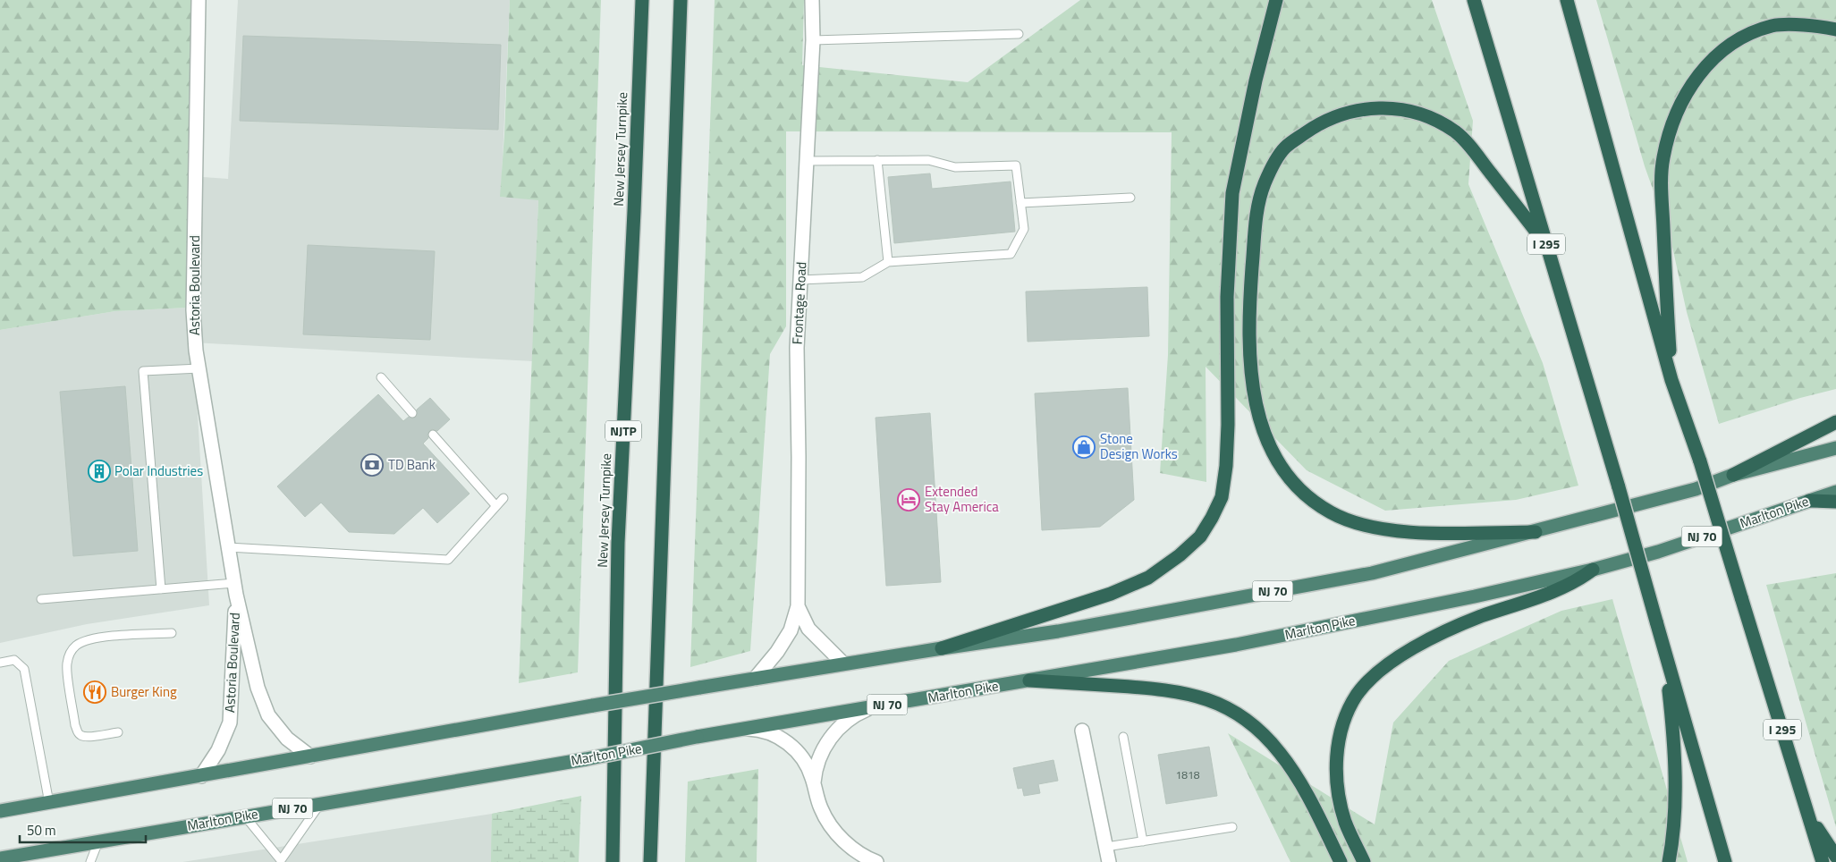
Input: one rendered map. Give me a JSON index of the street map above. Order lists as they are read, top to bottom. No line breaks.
{"streets":{"highway":["New Jersey Turnpike","I 295","NJTP","Marlton Pike","NJ 70"],"street":["Astoria Boulevard","Frontage Road"]},"crossings":[["Astoria Boulevard","NJ 70"],["Frontage Road","NJ 70"]],"places":{"shop":["Stone Design Works"],"bank":["TD Bank"],"building":["Polar Industries"],"hotel":["Extended Stay America"],"restaurant":["Burger King"]},"house_numbers":["1818"],"scale_bar":"50 m"}
